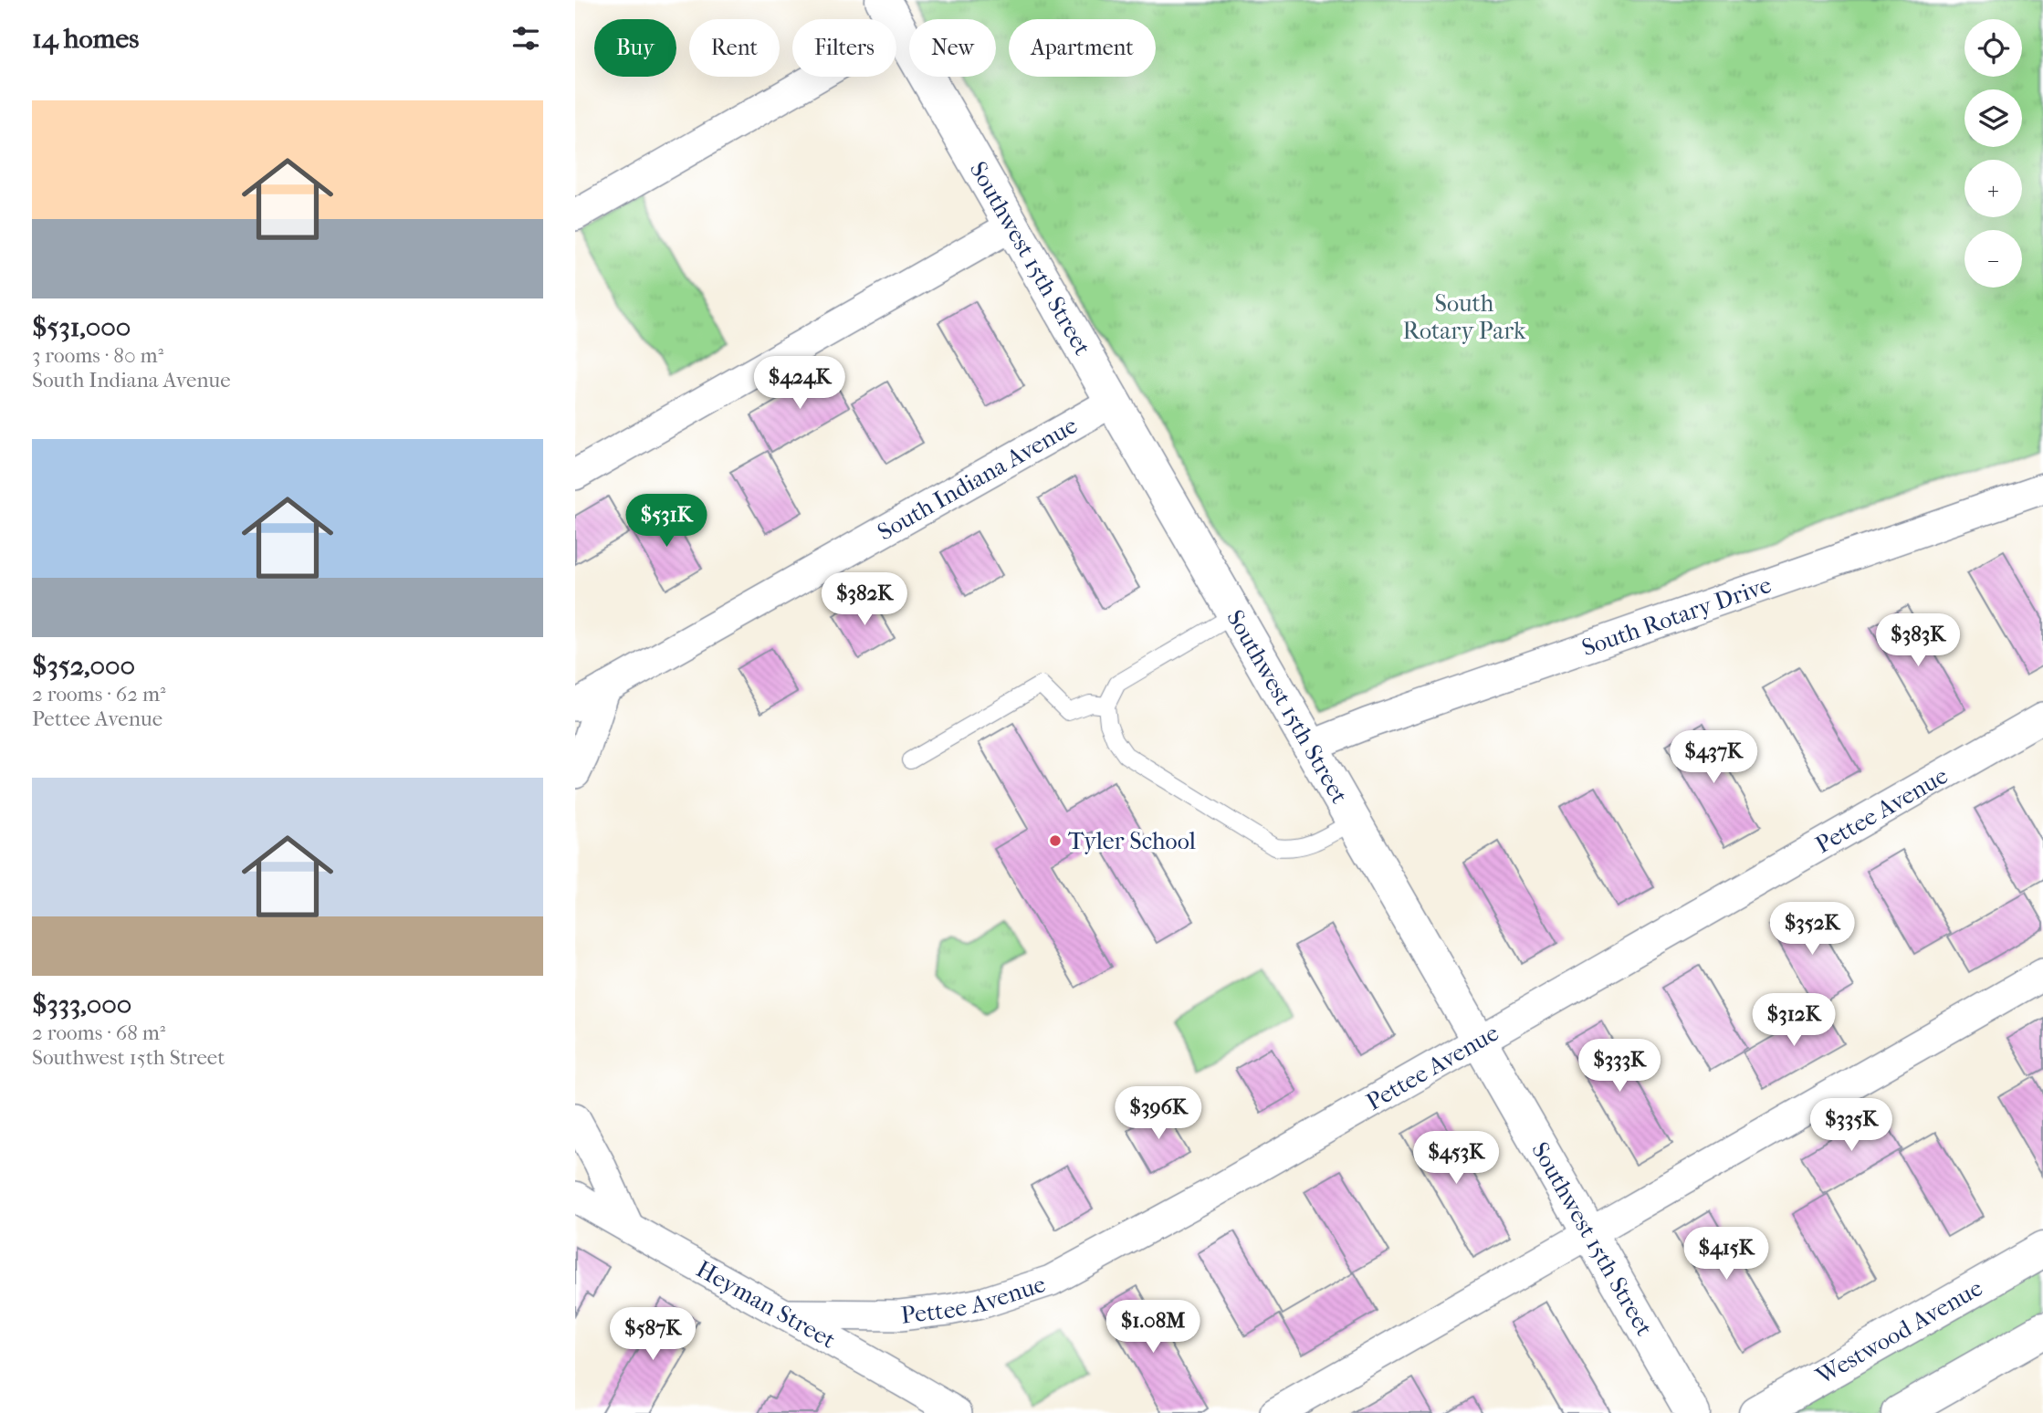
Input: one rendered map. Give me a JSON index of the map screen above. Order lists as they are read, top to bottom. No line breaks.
{"streets":{"street":["Southwest 15th Street","South Indiana Avenue","South Rotary Drive","Pettee Avenue","Heyman Street","Westwood Avenue"]},"crossings":[["Southwest 15th Street","South Indiana Avenue"],["Southwest 15th Street","South Rotary Drive"],["Southwest 15th Street","Pettee Avenue"],["Pettee Avenue","Heyman Street"]],"parks":["South Rotary Park"],"places":["Tyler School"],"page":{"heading":"14 homes","map_buttons":["+","−"],"chip":["Buy","Rent","Filters","New","Apartment"],"list":[{"name":"$531,000","note":"3 rooms · 80 m² · South Indiana Avenue"},{"name":"$352,000","note":"2 rooms · 62 m² · Pettee Avenue"},{"name":"$333,000","note":"2 rooms · 68 m² · Southwest 15th Street"}],"price":["$424K","$531K","$382K","$383K","$437K","$352K","$312K","$333K","$396K","$335K","$453K","$415K","$1.08M","$587K"]}}
